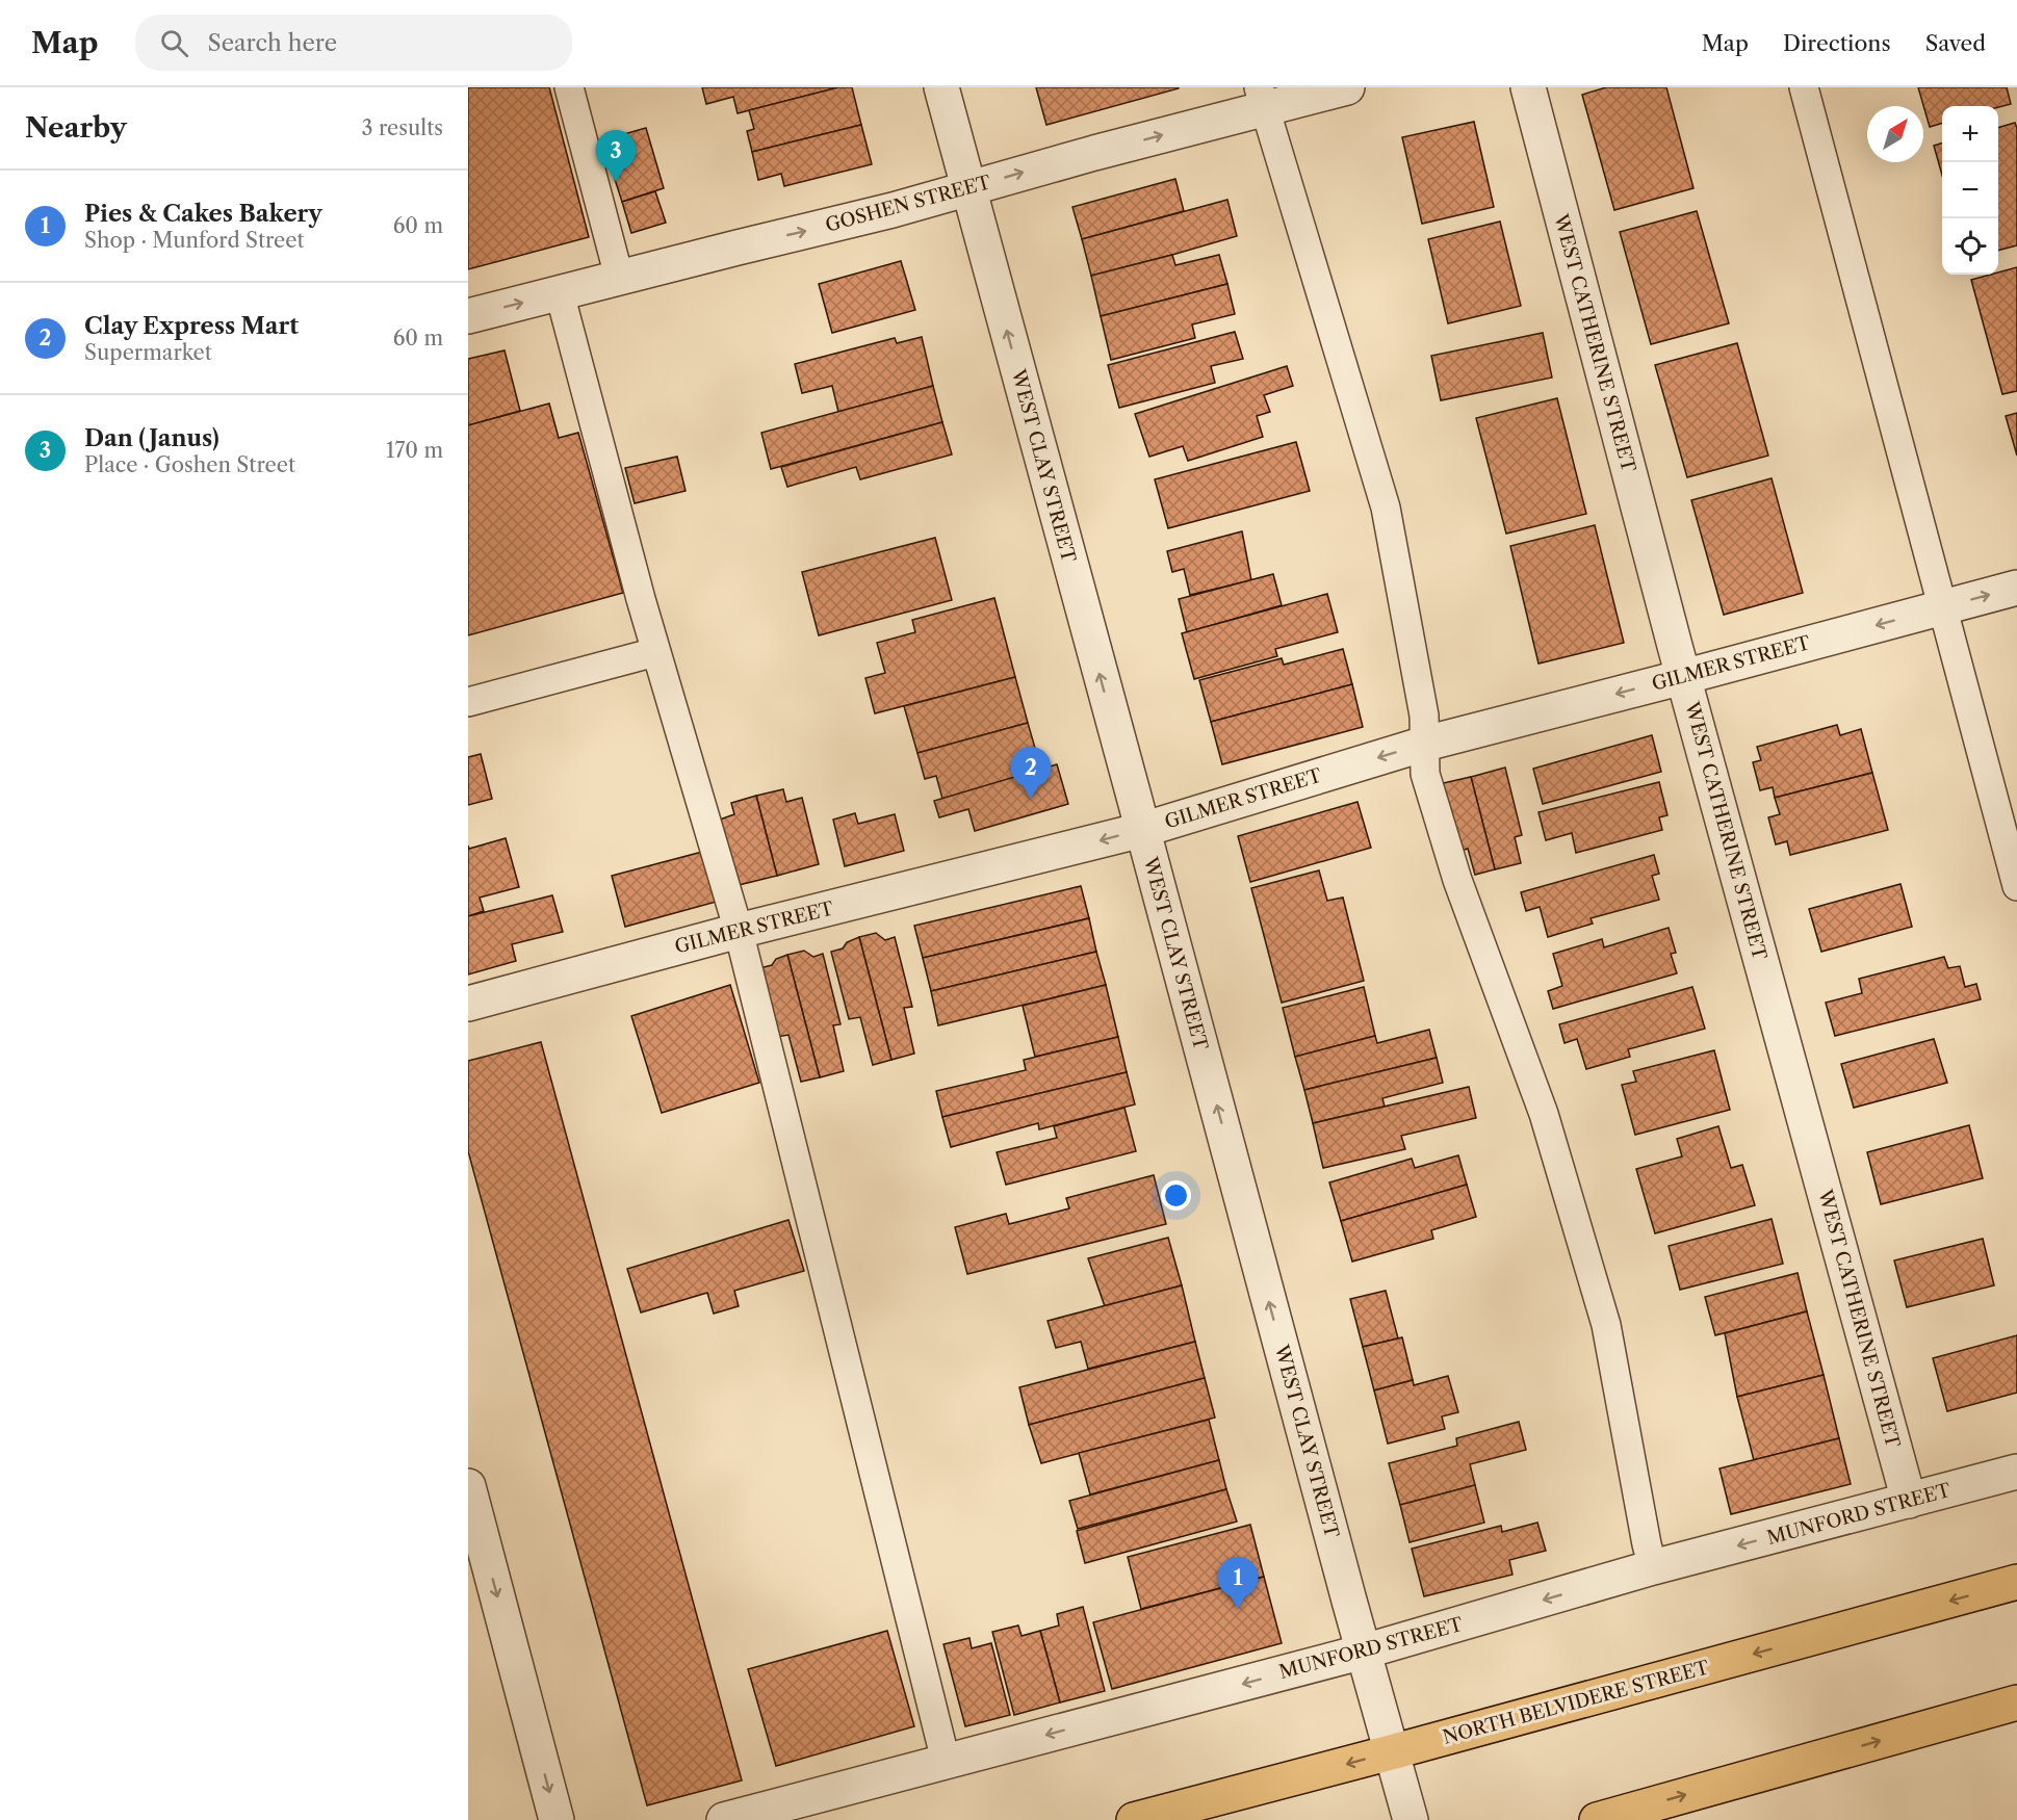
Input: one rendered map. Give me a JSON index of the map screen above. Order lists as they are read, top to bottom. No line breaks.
{"streets":{"main road":["NORTH BELVIDERE STREET"],"street":["GOSHEN STREET","WEST CATHERINE STREET","WEST CLAY STREET","GILMER STREET","MUNFORD STREET"]},"crossings":[["GOSHEN STREET","WEST CLAY STREET"],["WEST CATHERINE STREET","GILMER STREET"],["WEST CATHERINE STREET","MUNFORD STREET"],["WEST CLAY STREET","GILMER STREET"],["WEST CLAY STREET","MUNFORD STREET"],["WEST CLAY STREET","NORTH BELVIDERE STREET"]],"one_way":["GOSHEN STREET","WEST CLAY STREET","GILMER STREET","MUNFORD STREET"],"north":"top right","page":{"header":"Map","search":"Search here","nav":["Map","Directions","Saved"],"heading":["Nearby","3 results"],"map_buttons":["+","−"],"pins":["3","2","1"],"list":[{"mark":"1","name":"Pies & Cakes Bakery","note":"Shop · Munford Street","value":"60 m"},{"mark":"2","name":"Clay Express Mart","note":"Supermarket","value":"60 m"},{"mark":"3","name":"Dan (Janus)","note":"Place · Goshen Street","value":"170 m"}]}}
